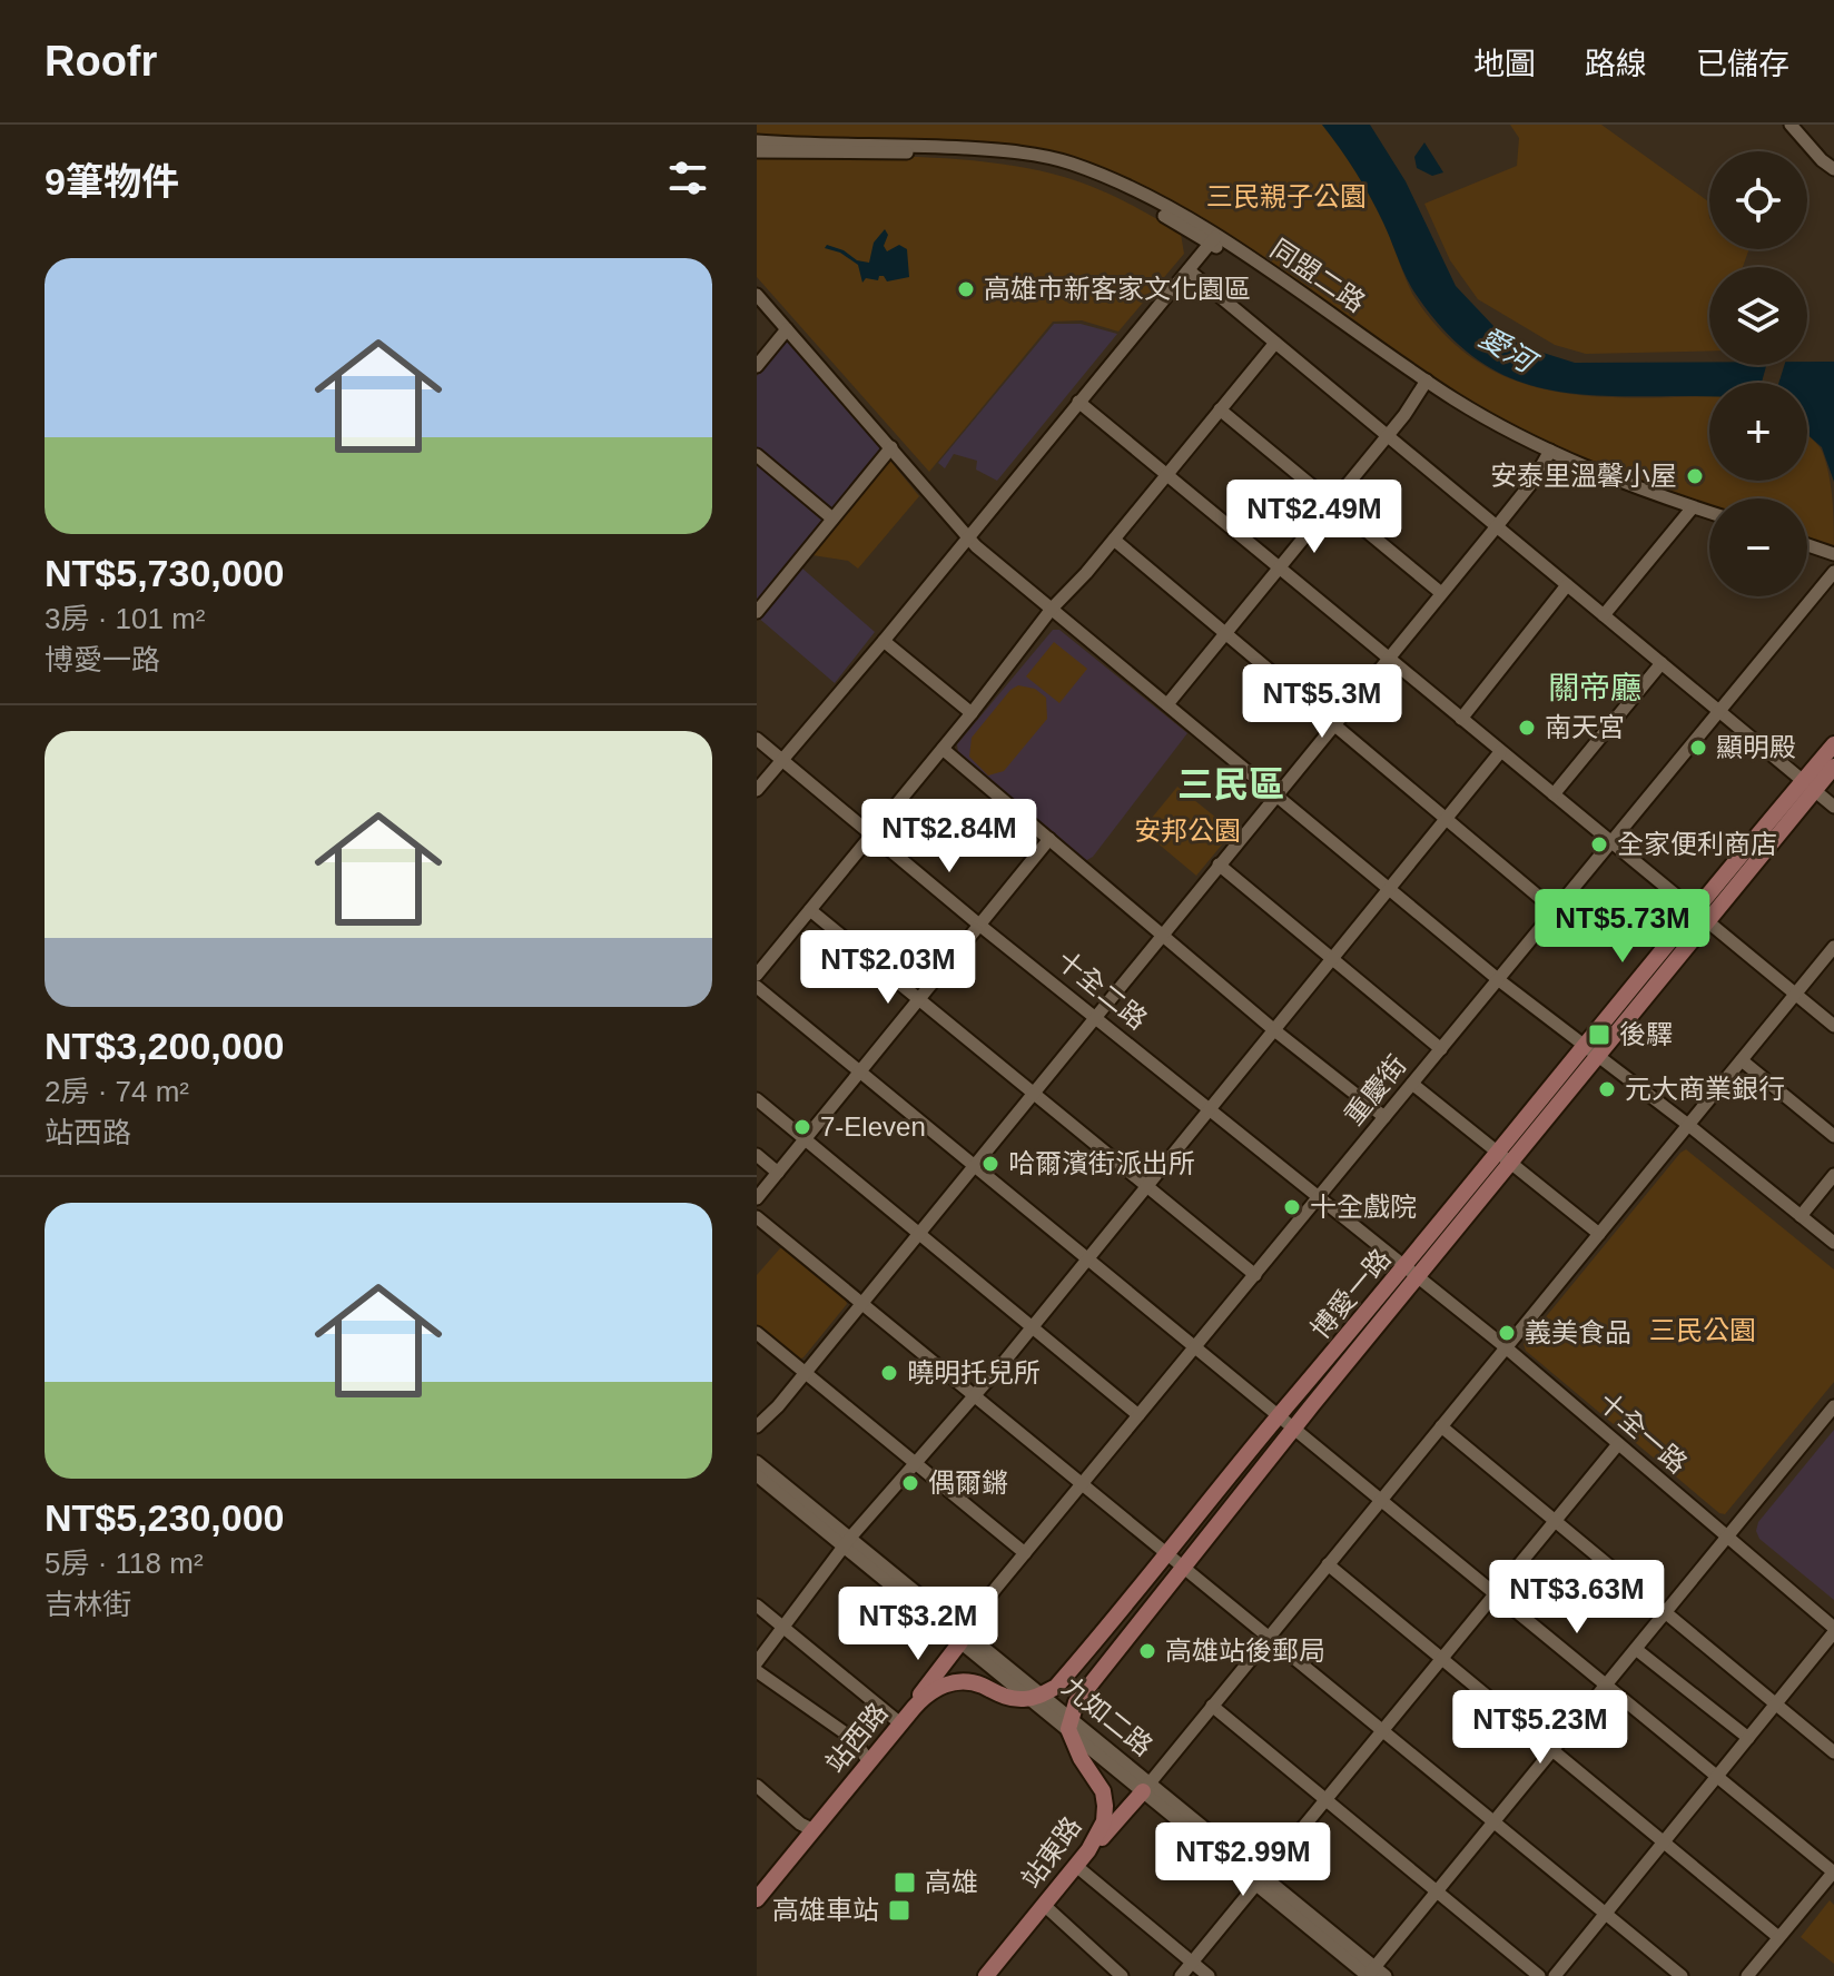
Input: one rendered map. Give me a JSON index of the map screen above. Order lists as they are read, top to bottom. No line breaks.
{"streets":{"main road":["博愛一路","站西路","站東路"],"street":["同盟二路","十全二路","重慶街","十全一路","九如二路"]},"crossings":[["十全二路","重慶街"],["十全二路","博愛一路"],["十全二路","十全一路"],["重慶街","九如二路"],["博愛一路","十全一路"],["博愛一路","九如二路"],["博愛一路","站西路"],["博愛一路","站東路"],["九如二路","站西路"],["九如二路","站東路"]],"districts":["關帝廳","三民區"],"water":["愛河"],"parks":["三民親子公園","安邦公園","三民公園"],"places":{"other":["高雄市新客家文化園區","安泰里溫馨小屋","南天宮","顯明殿","全家便利商店","元大商業銀行","7-Eleven","哈爾濱街派出所","十全戲院","義美食品","曉明托兒所","偶爾鏘","高雄站後郵局"],"transit":["後驛","高雄","高雄車站"]},"page":{"header":"Roofr","nav":["地圖","路線","已儲存"],"heading":"9筆物件","map_buttons":["+","−"],"list":[{"name":"NT$5,730,000","note":"3房 · 101 m² · 博愛一路"},{"name":"NT$3,200,000","note":"2房 · 74 m² · 站西路"},{"name":"NT$5,230,000","note":"5房 · 118 m² · 吉林街"}],"price":["NT$2.49M","NT$5.3M","NT$2.84M","NT$5.73M","NT$2.03M","NT$3.63M","NT$3.2M","NT$5.23M","NT$2.99M"]}}
